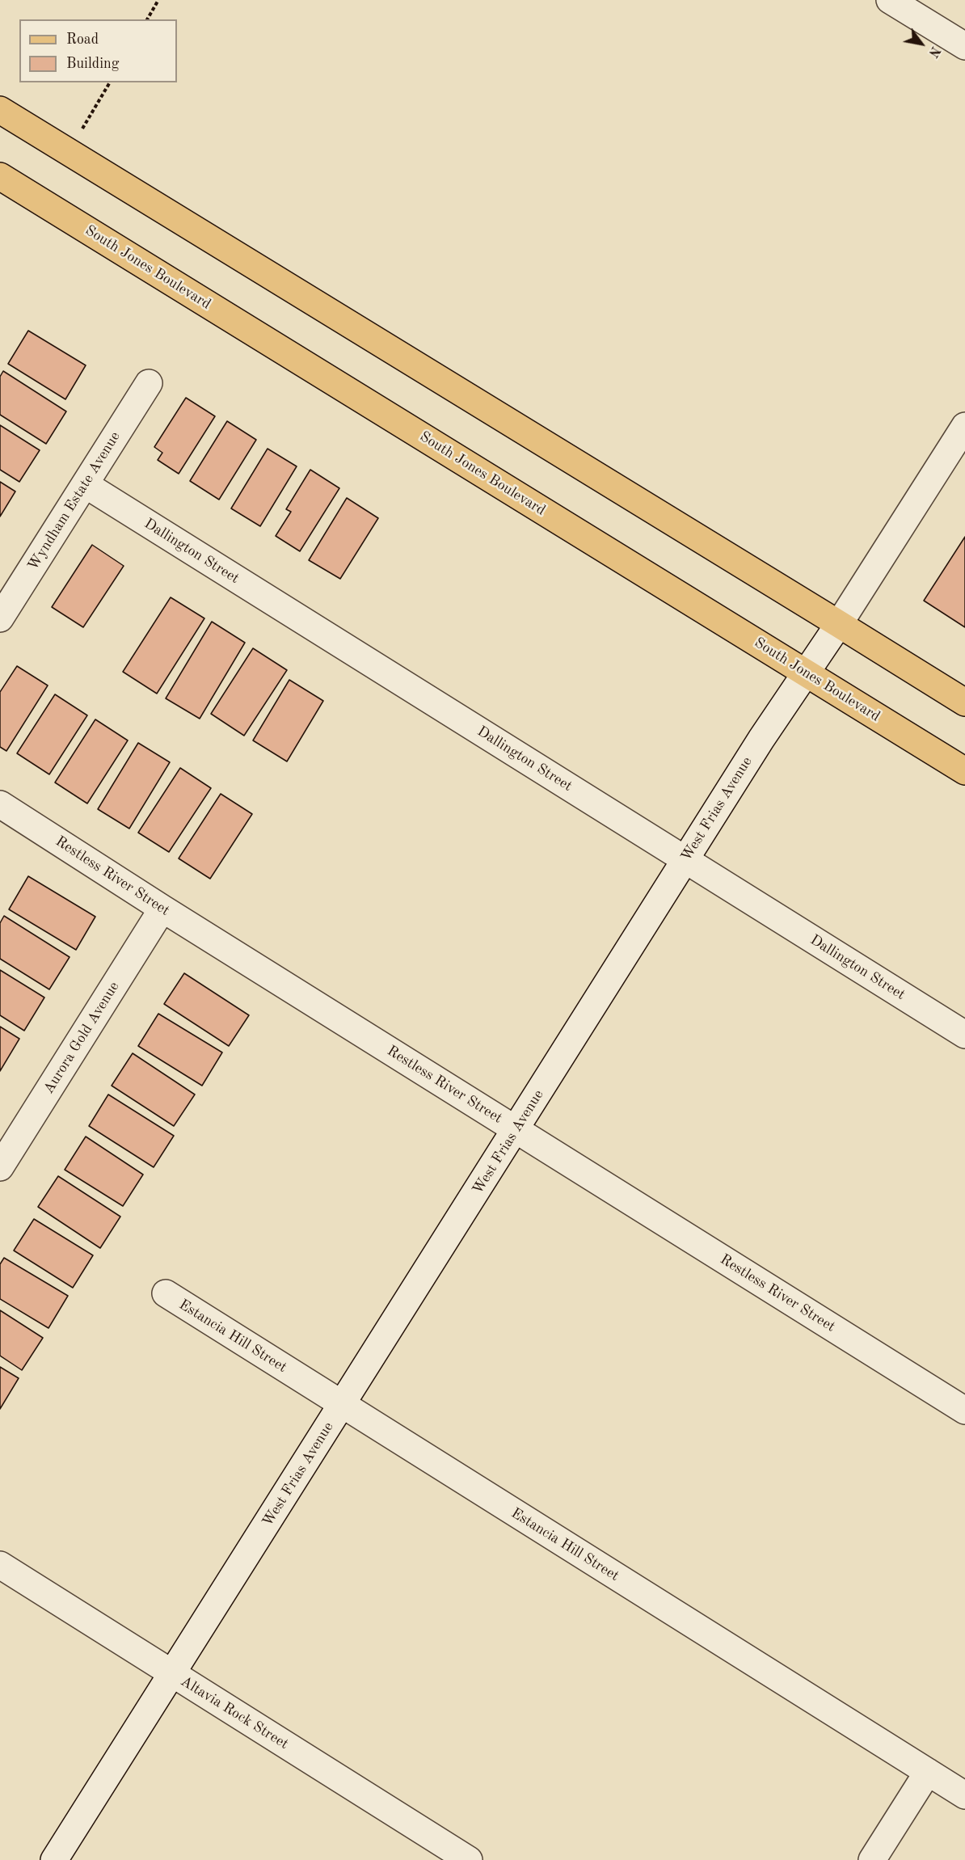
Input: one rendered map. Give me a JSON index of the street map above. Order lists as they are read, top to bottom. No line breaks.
{"streets":{"main road":["South Jones Boulevard"],"street":["Wyndham Estate Avenue","Dallington Street","West Frias Avenue","Restless River Street","Aurora Gold Avenue","Estancia Hill Street","Altavia Rock Street"]},"crossings":[["South Jones Boulevard","West Frias Avenue"],["Wyndham Estate Avenue","Dallington Street"],["Dallington Street","West Frias Avenue"],["West Frias Avenue","Restless River Street"],["West Frias Avenue","Estancia Hill Street"],["West Frias Avenue","Altavia Rock Street"],["Restless River Street","Aurora Gold Avenue"]],"legend":["Road","Building"],"north":"bottom right"}
